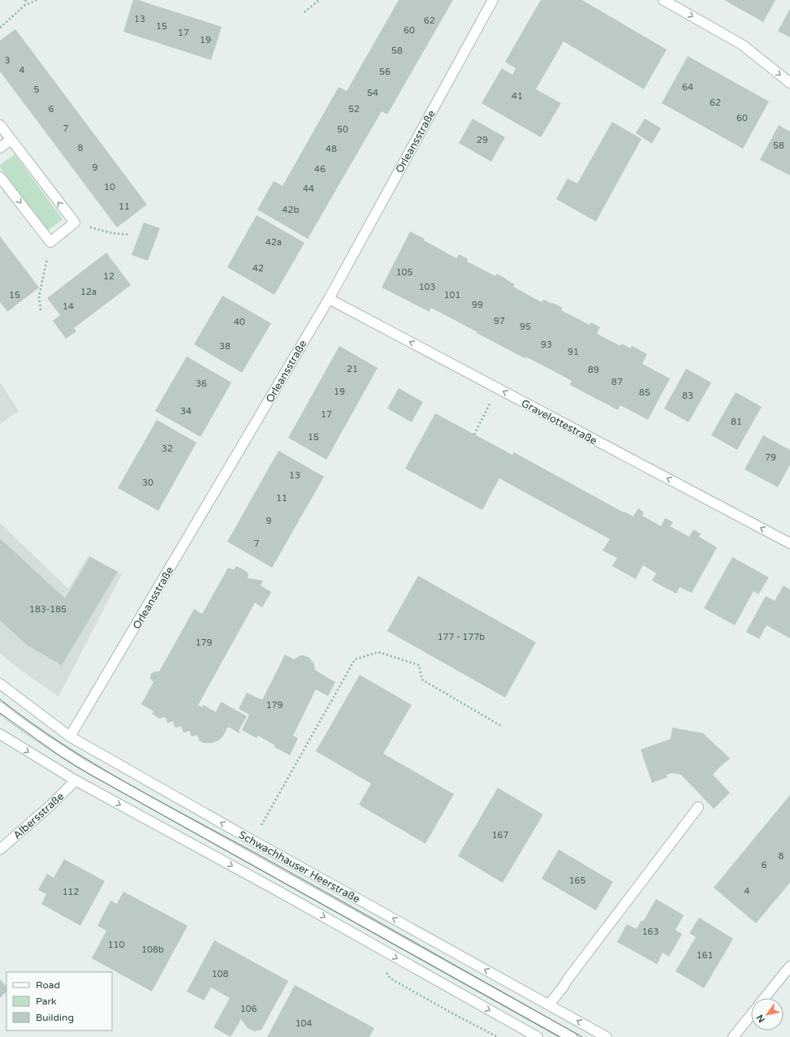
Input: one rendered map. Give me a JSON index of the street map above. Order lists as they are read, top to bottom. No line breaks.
{"streets":{"street":["Orleansstraße","Gravelottestraße","Albersstraße","Schwachhauser Heerstraße"]},"crossings":[["Orleansstraße","Gravelottestraße"],["Orleansstraße","Schwachhauser Heerstraße"]],"one_way":["Gravelottestraße"],"house_numbers":["13","62","15","60","17","19","58","3","4","56","64","5","54","41","62","6","52","60","7","50","29","58","8","48","9","46","10","44","11","42b","42a","42","105","12","103","12a","15","101","99","14","97","40","95","93","38","91","21","89","87","36","19","85","83","34","17","81","15","32","79","13","30","11","9","7","183-185","177 - 177b","179","179","167","8","6","165","4","112","163","110","108b","161","108","106","104"],"legend":["Road","Park","Building"],"north":"bottom left"}
